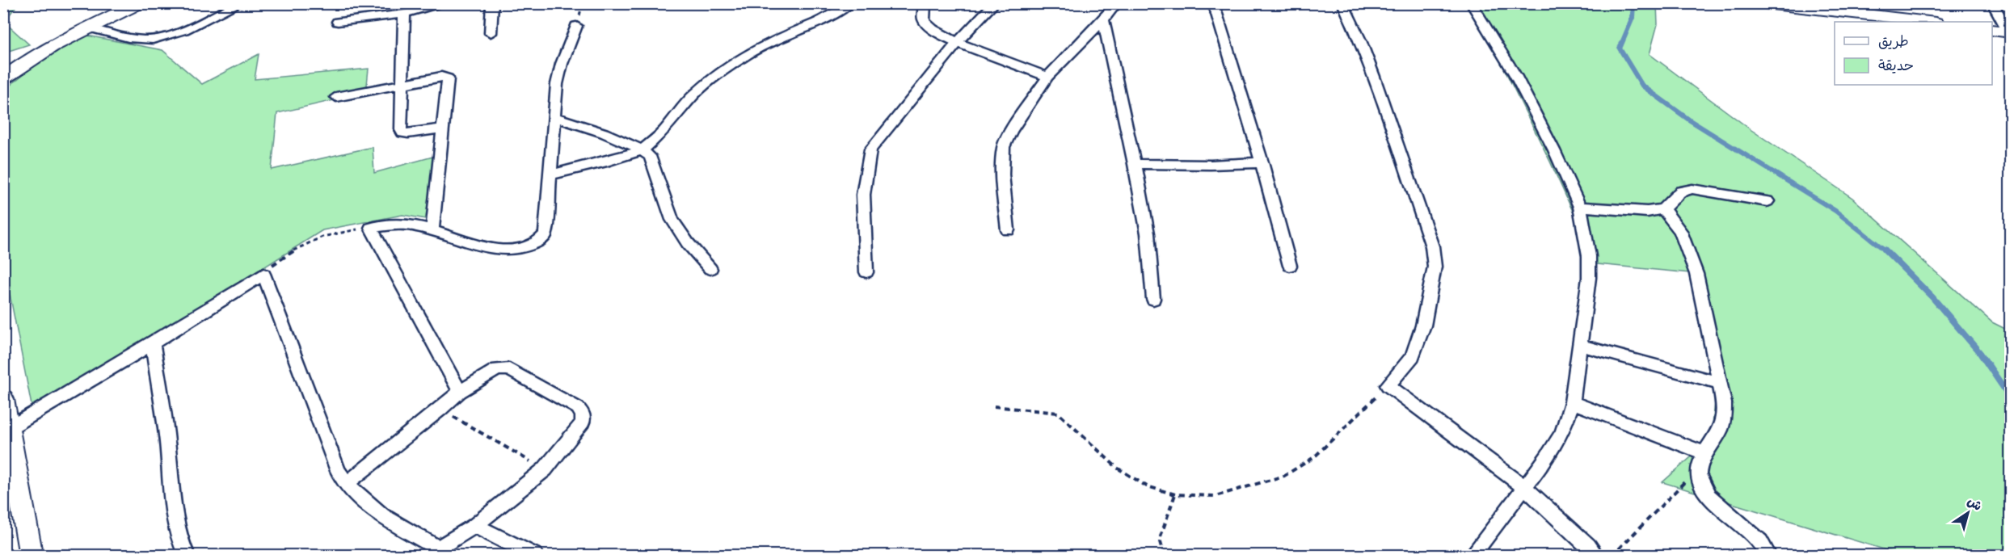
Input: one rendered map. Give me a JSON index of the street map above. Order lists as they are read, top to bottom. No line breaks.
{"legend":["طريق","حديقة"],"north":"top right"}
